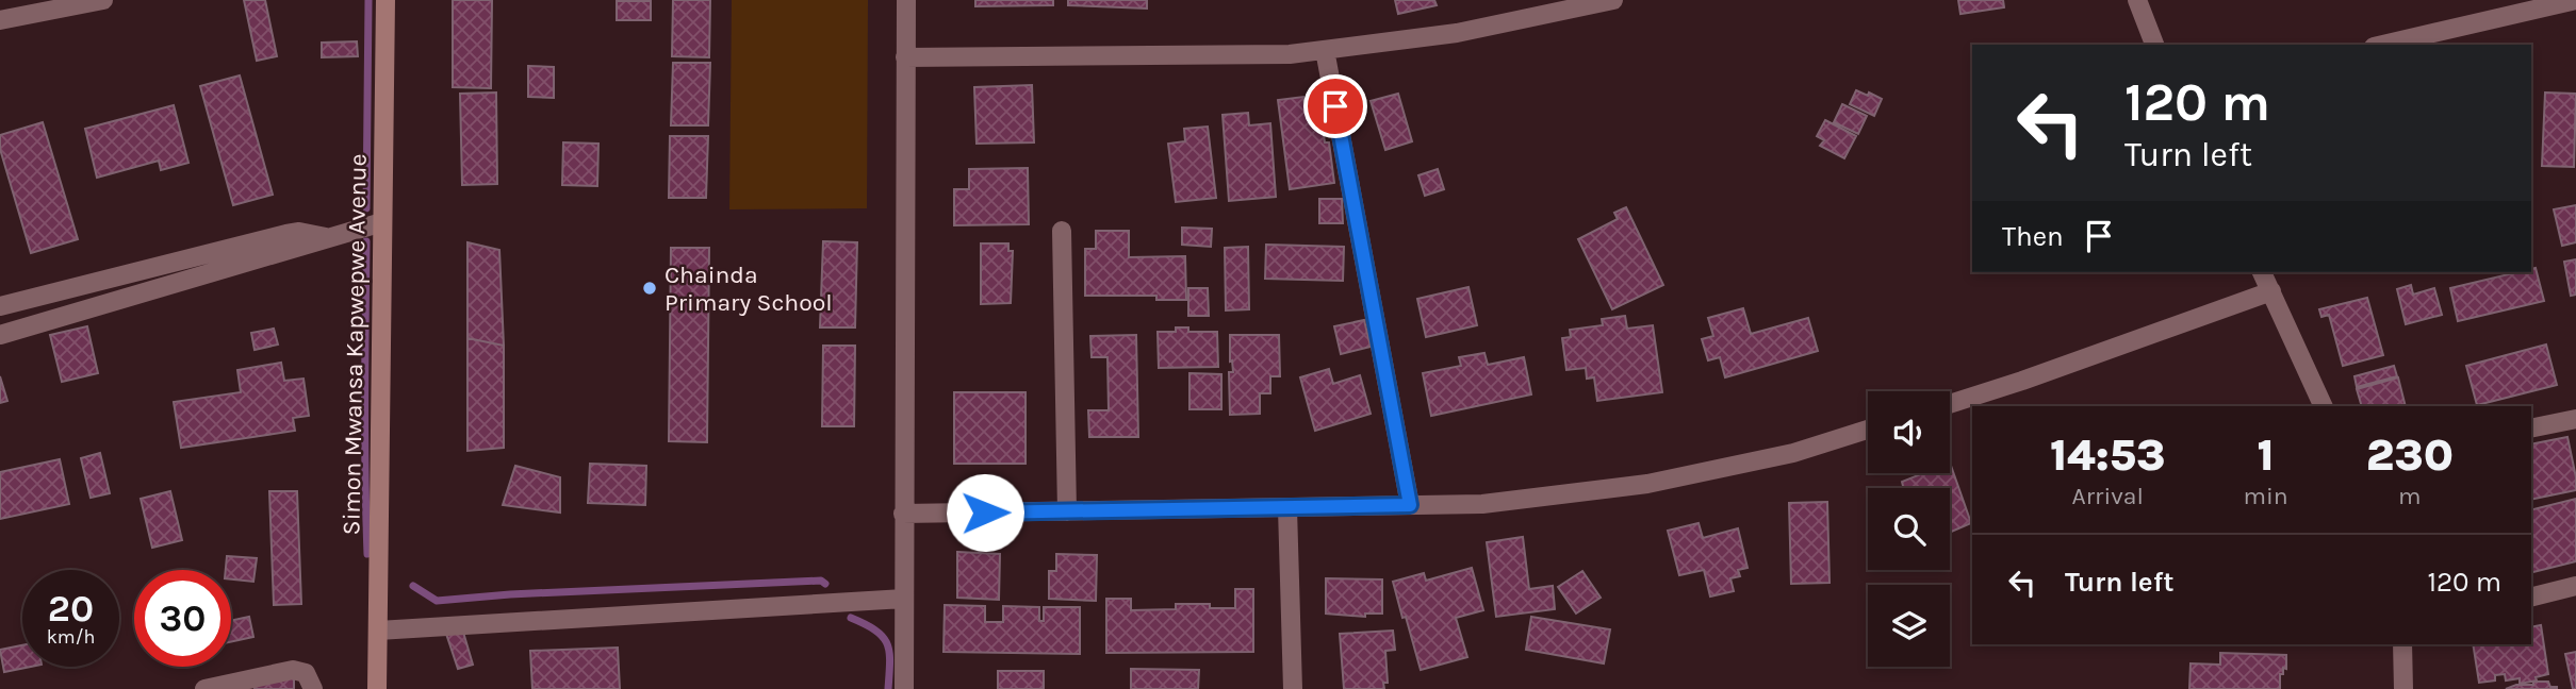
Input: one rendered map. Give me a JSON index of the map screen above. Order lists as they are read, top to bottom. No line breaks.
{"streets":{"main road":["Simon Mwansa Kapwepwe Avenue"]},"places":["Chainda Primary School"],"page":{"turn":["120 m","Turn left"],"then":"Then","eta":["14:53","Arrival","1","min","230","m"],"list":[{"name":"Turn left","value":"120 m"}],"speed":"20 km/h","limit":"30"}}
